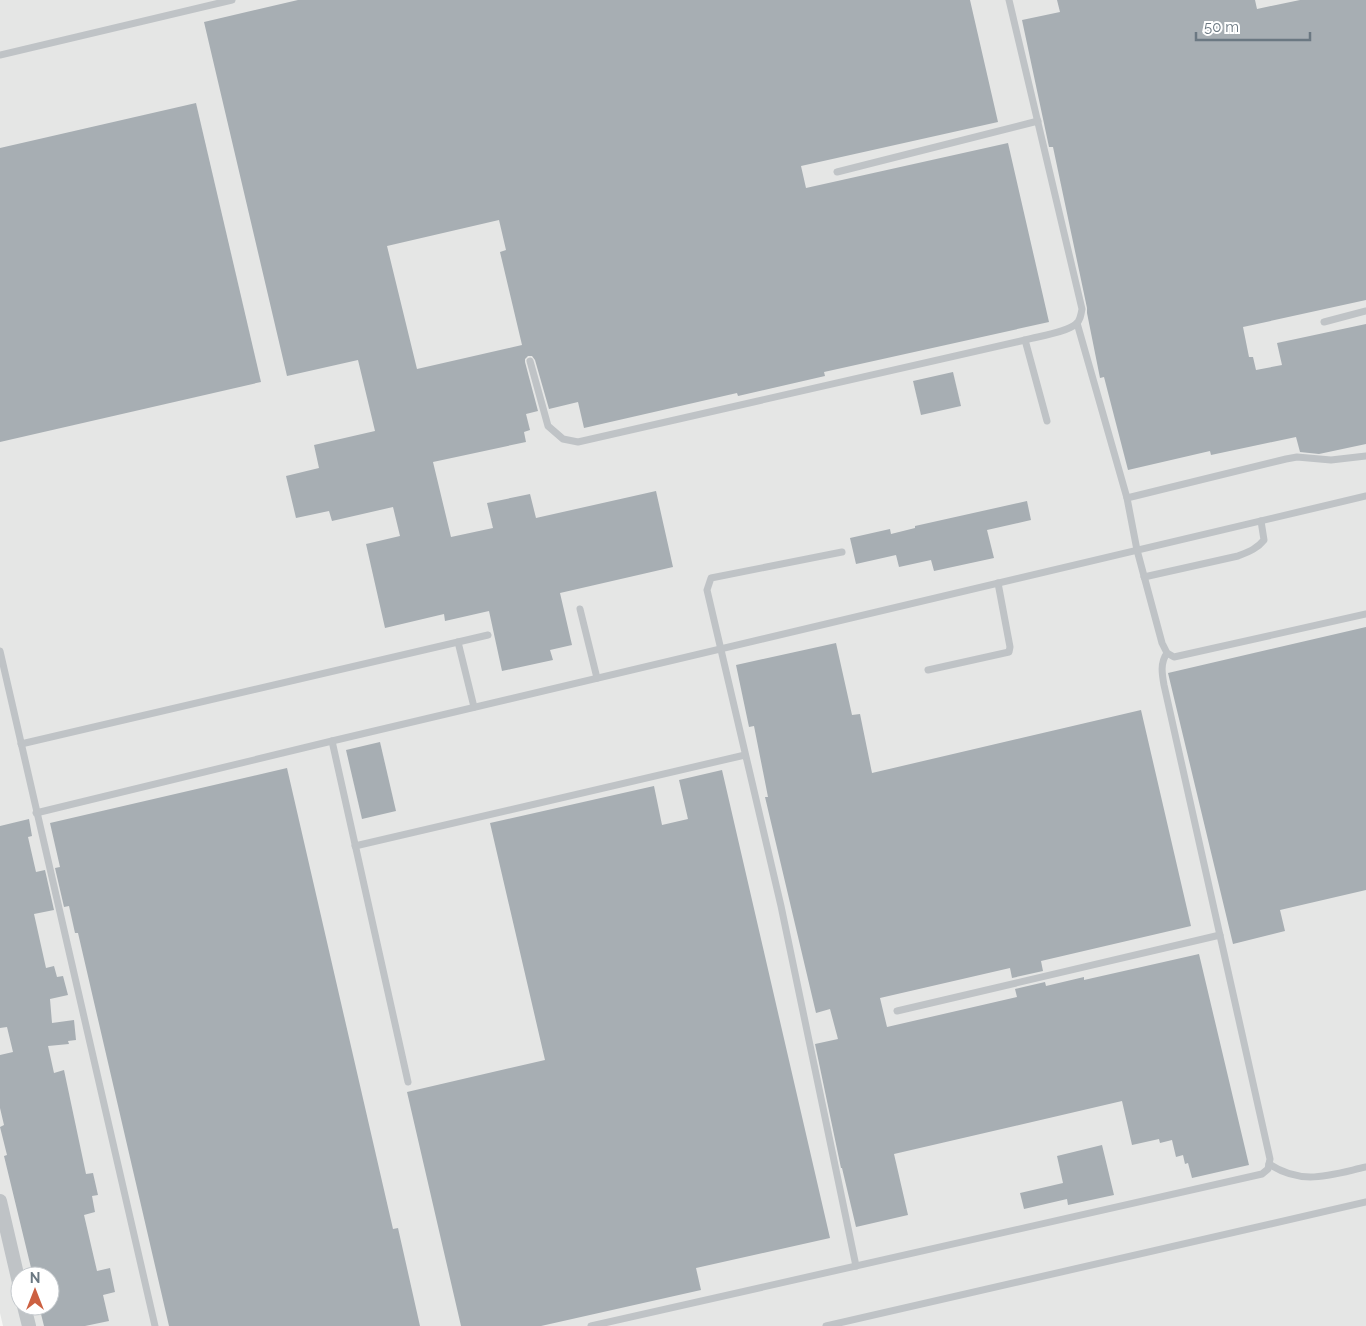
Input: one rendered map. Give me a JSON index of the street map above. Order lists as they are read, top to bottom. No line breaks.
{"scale_bar":"50 m","north":"top"}
